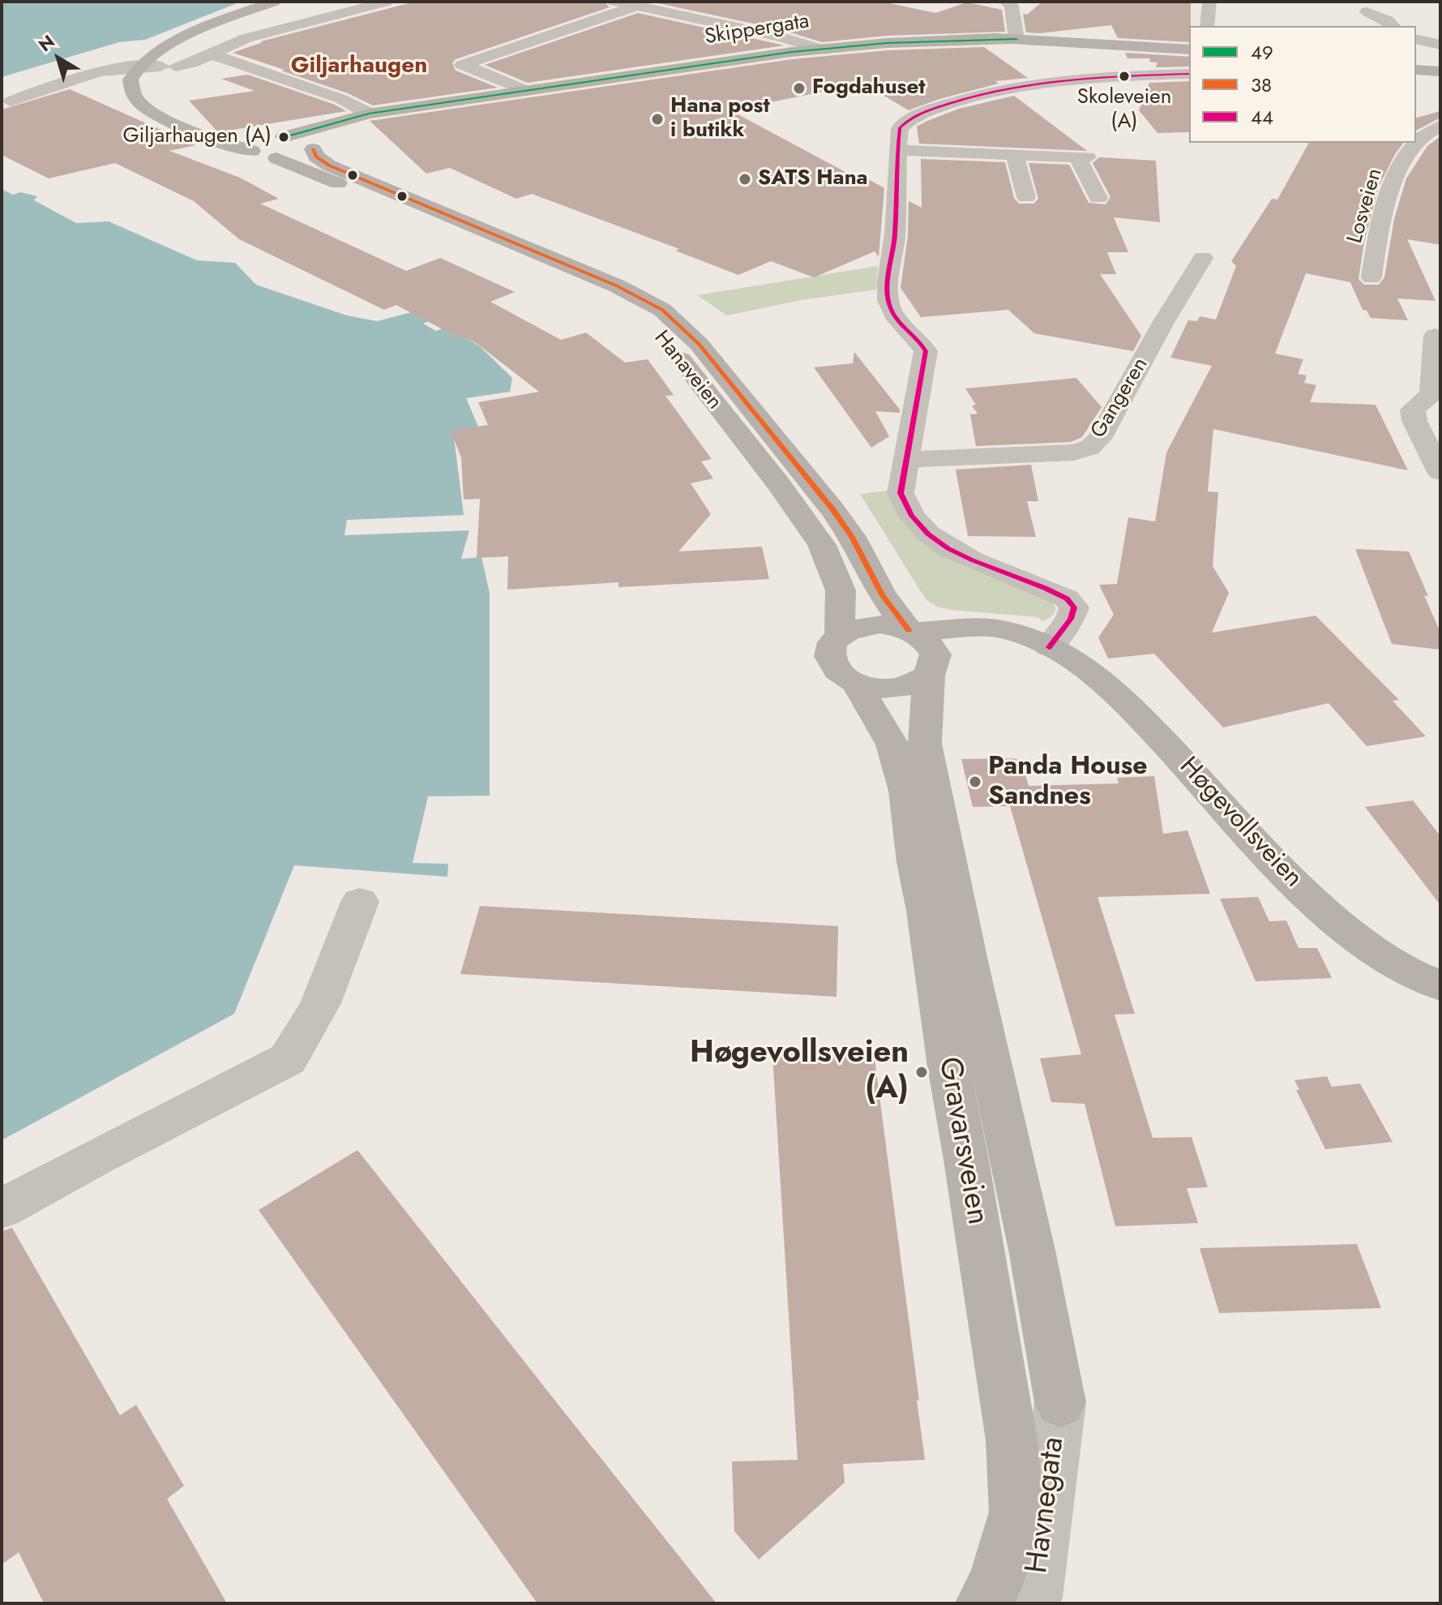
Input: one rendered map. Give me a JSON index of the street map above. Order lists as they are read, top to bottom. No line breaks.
{"streets":{"main road":["Skippergata","Hanaveien","Høgevollsveien","Gravarsveien"],"street":["Losveien","Gangeren","Havnegata"]},"crossings":[["Skippergata","Hanaveien"],["Hanaveien","Høgevollsveien"],["Hanaveien","Gravarsveien"],["Høgevollsveien","Gravarsveien"],["Gravarsveien","Havnegata"]],"districts":["Giljarhaugen"],"places":["Skoleveien (A)","Fogdahuset","Hana post i butikk","Giljarhaugen (A)","SATS Hana","Panda House Sandnes","Høgevollsveien (A)"],"lines":["transit line 49","transit line 44","transit line 38"],"legend":["49","38","44"],"north":"top left"}
